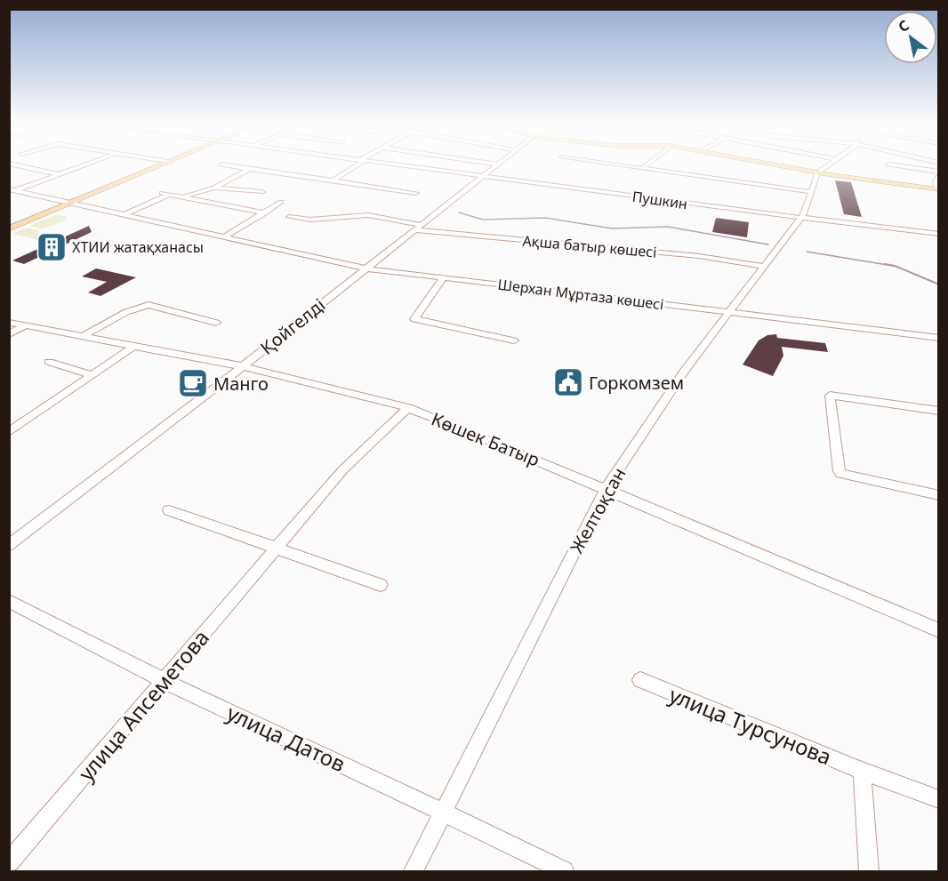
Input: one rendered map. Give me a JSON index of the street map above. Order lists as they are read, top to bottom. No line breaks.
{"streets":{"street":["Пушкин","Ақша батыр көшесі","Шерхан Мұртаза көшесі","Қойгелді","Көшек Батыр","Желтоқсан","улица Апсеметова","улица Турсунова","улица Датов"]},"crossings":[["Пушкин","Қойгелді"],["Пушкин","Желтоқсан"],["Ақша батыр көшесі","Қойгелді"],["Ақша батыр көшесі","Желтоқсан"],["Шерхан Мұртаза көшесі","Қойгелді"],["Шерхан Мұртаза көшесі","Желтоқсан"],["Қойгелді","Көшек Батыр"],["Көшек Батыр","Желтоқсан"],["Көшек Батыр","улица Апсеметова"],["Желтоқсан","улица Датов"],["улица Апсеметова","улица Датов"]],"places":{"building":["ХТИИ жатақханасы"],"public building":["Горкомзем"],"cafe":["Манго"]},"north":"top left"}
